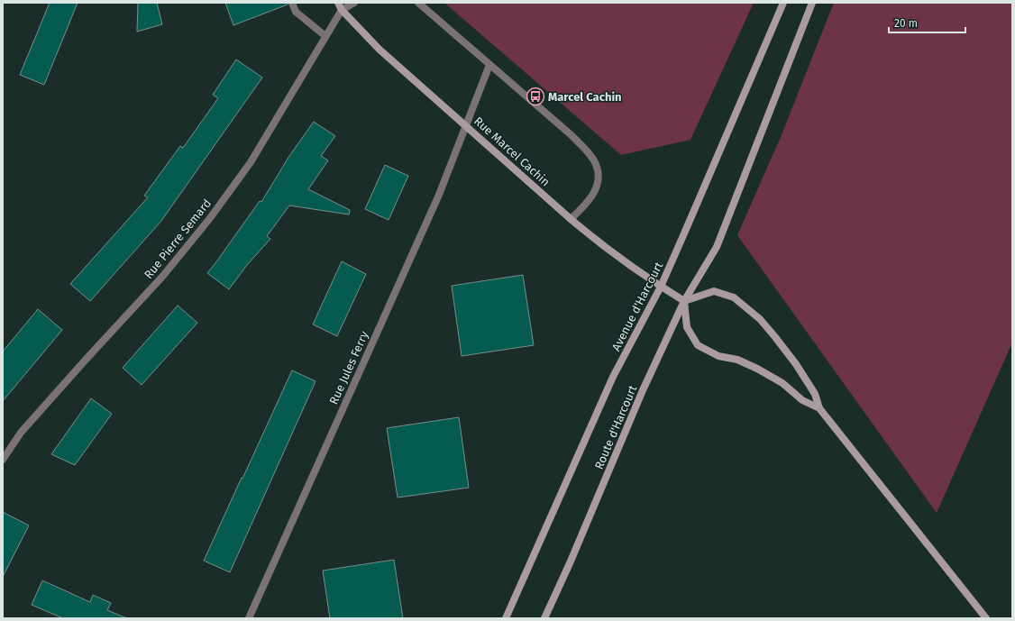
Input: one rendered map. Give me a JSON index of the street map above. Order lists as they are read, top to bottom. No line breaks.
{"streets":{"main road":["Rue Marcel Cachin","Avenue d'Harcourt","Route d'Harcourt"],"street":["Rue Pierre Semard","Rue Jules Ferry"]},"crossings":[["Rue Marcel Cachin","Rue Pierre Semard"],["Rue Marcel Cachin","Avenue d'Harcourt"],["Rue Marcel Cachin","Rue Jules Ferry"],["Rue Marcel Cachin","Route d'Harcourt"]],"places":{"bus stop":["Marcel Cachin"]},"scale_bar":"20 m"}
